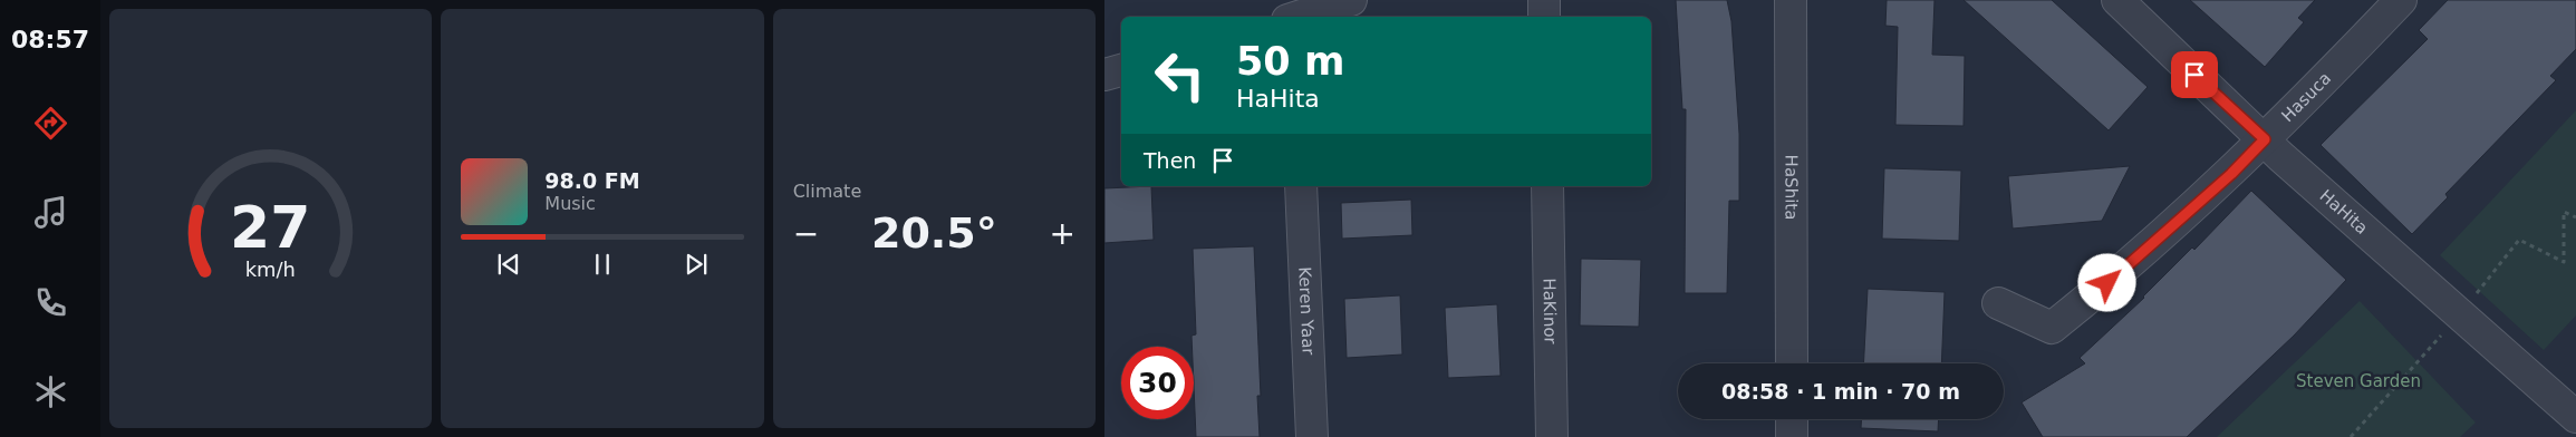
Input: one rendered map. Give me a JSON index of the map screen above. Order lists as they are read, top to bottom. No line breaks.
{"streets":{"street":["Hasuca","HaShita","HaHita","Keren Yaar","HaKinor"]},"crossings":[["Hasuca","HaHita"]],"parks":["Steven Garden"],"page":{"tabs":"08:57","tile":"Climate","turn":["50 m","HaHita"],"then":"Then","song":["98.0 FM","Music"],"heat":["−","20.5°","+"],"limit":"30","trip":"08:58 · 1 min · 70 m","gauge":["27","km/h"]}}
